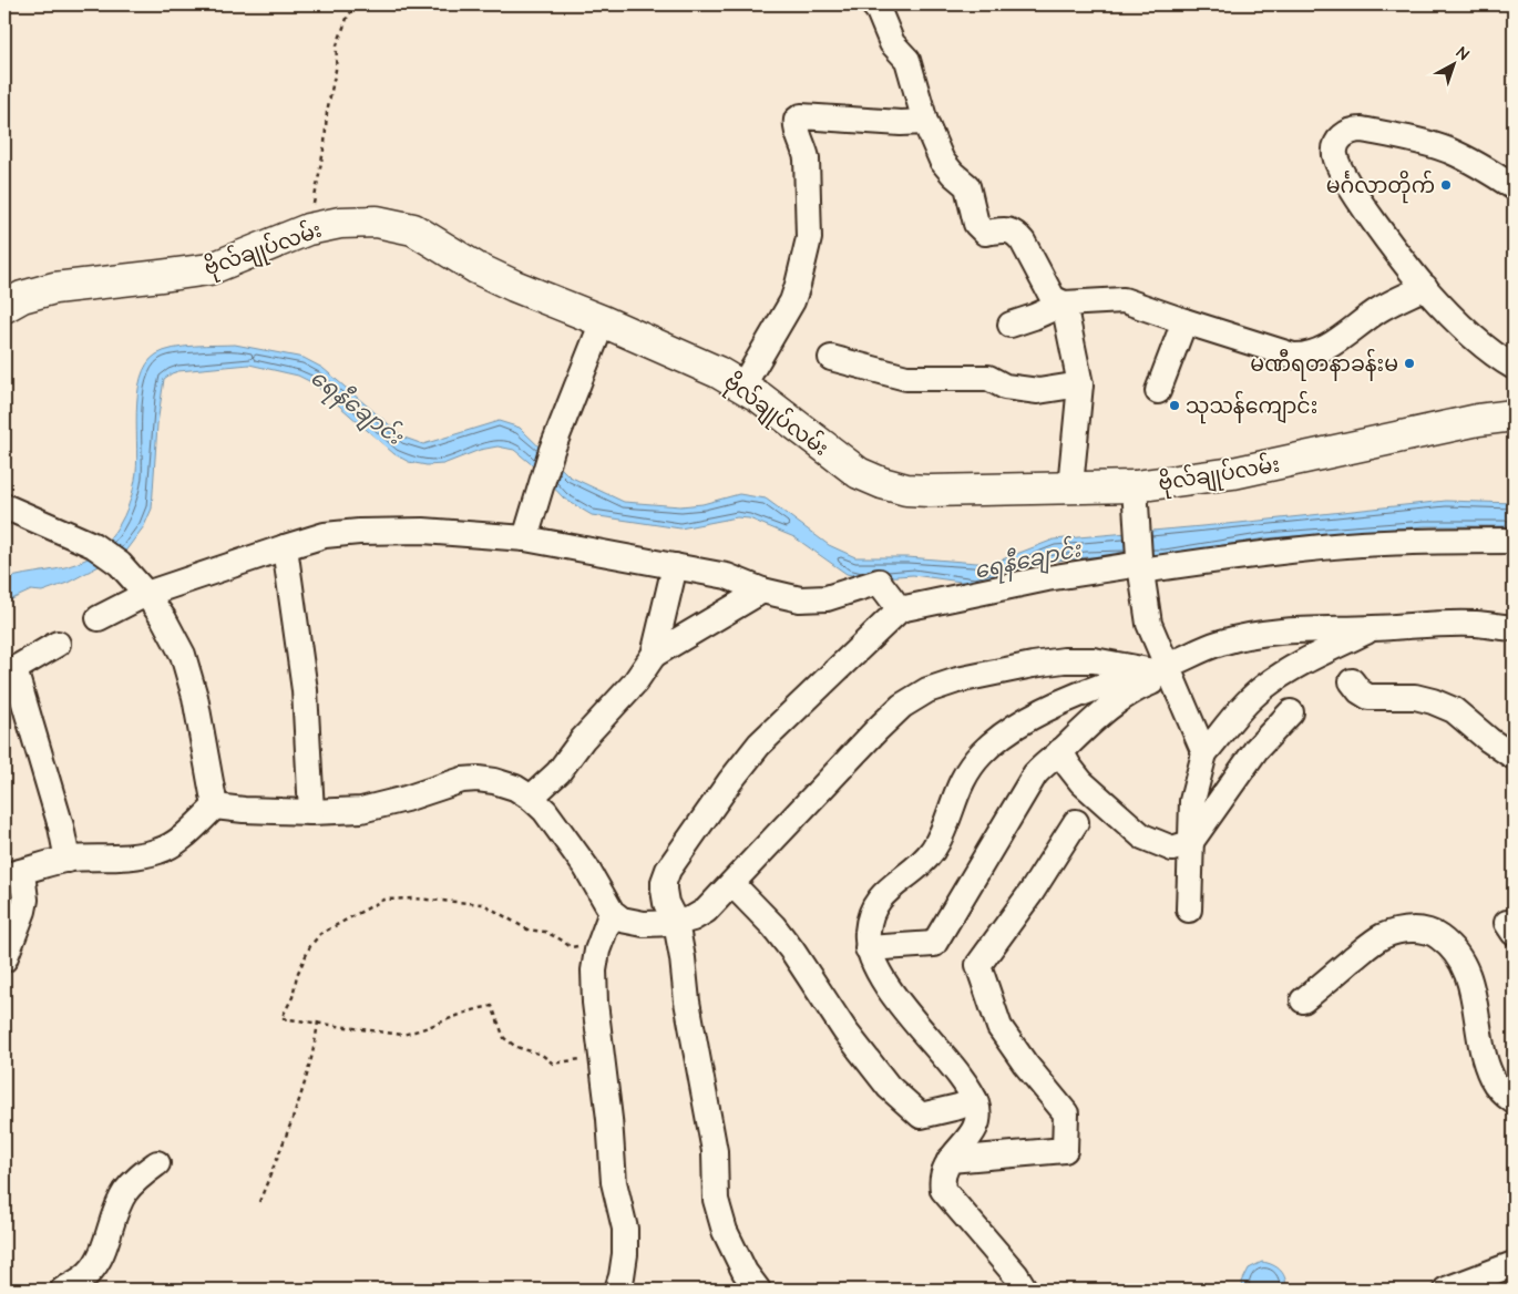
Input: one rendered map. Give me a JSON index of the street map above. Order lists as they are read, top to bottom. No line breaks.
{"streets":{"main road":["ဗိုလ်‌ချုပ်‌လမ်း"]},"water":["ရေနီချောင်း"],"places":["မင်္ဂလာတိုက်","မဏီရတနာခန်းမ","သုသန်ကျောင်း"],"north":"top right"}
